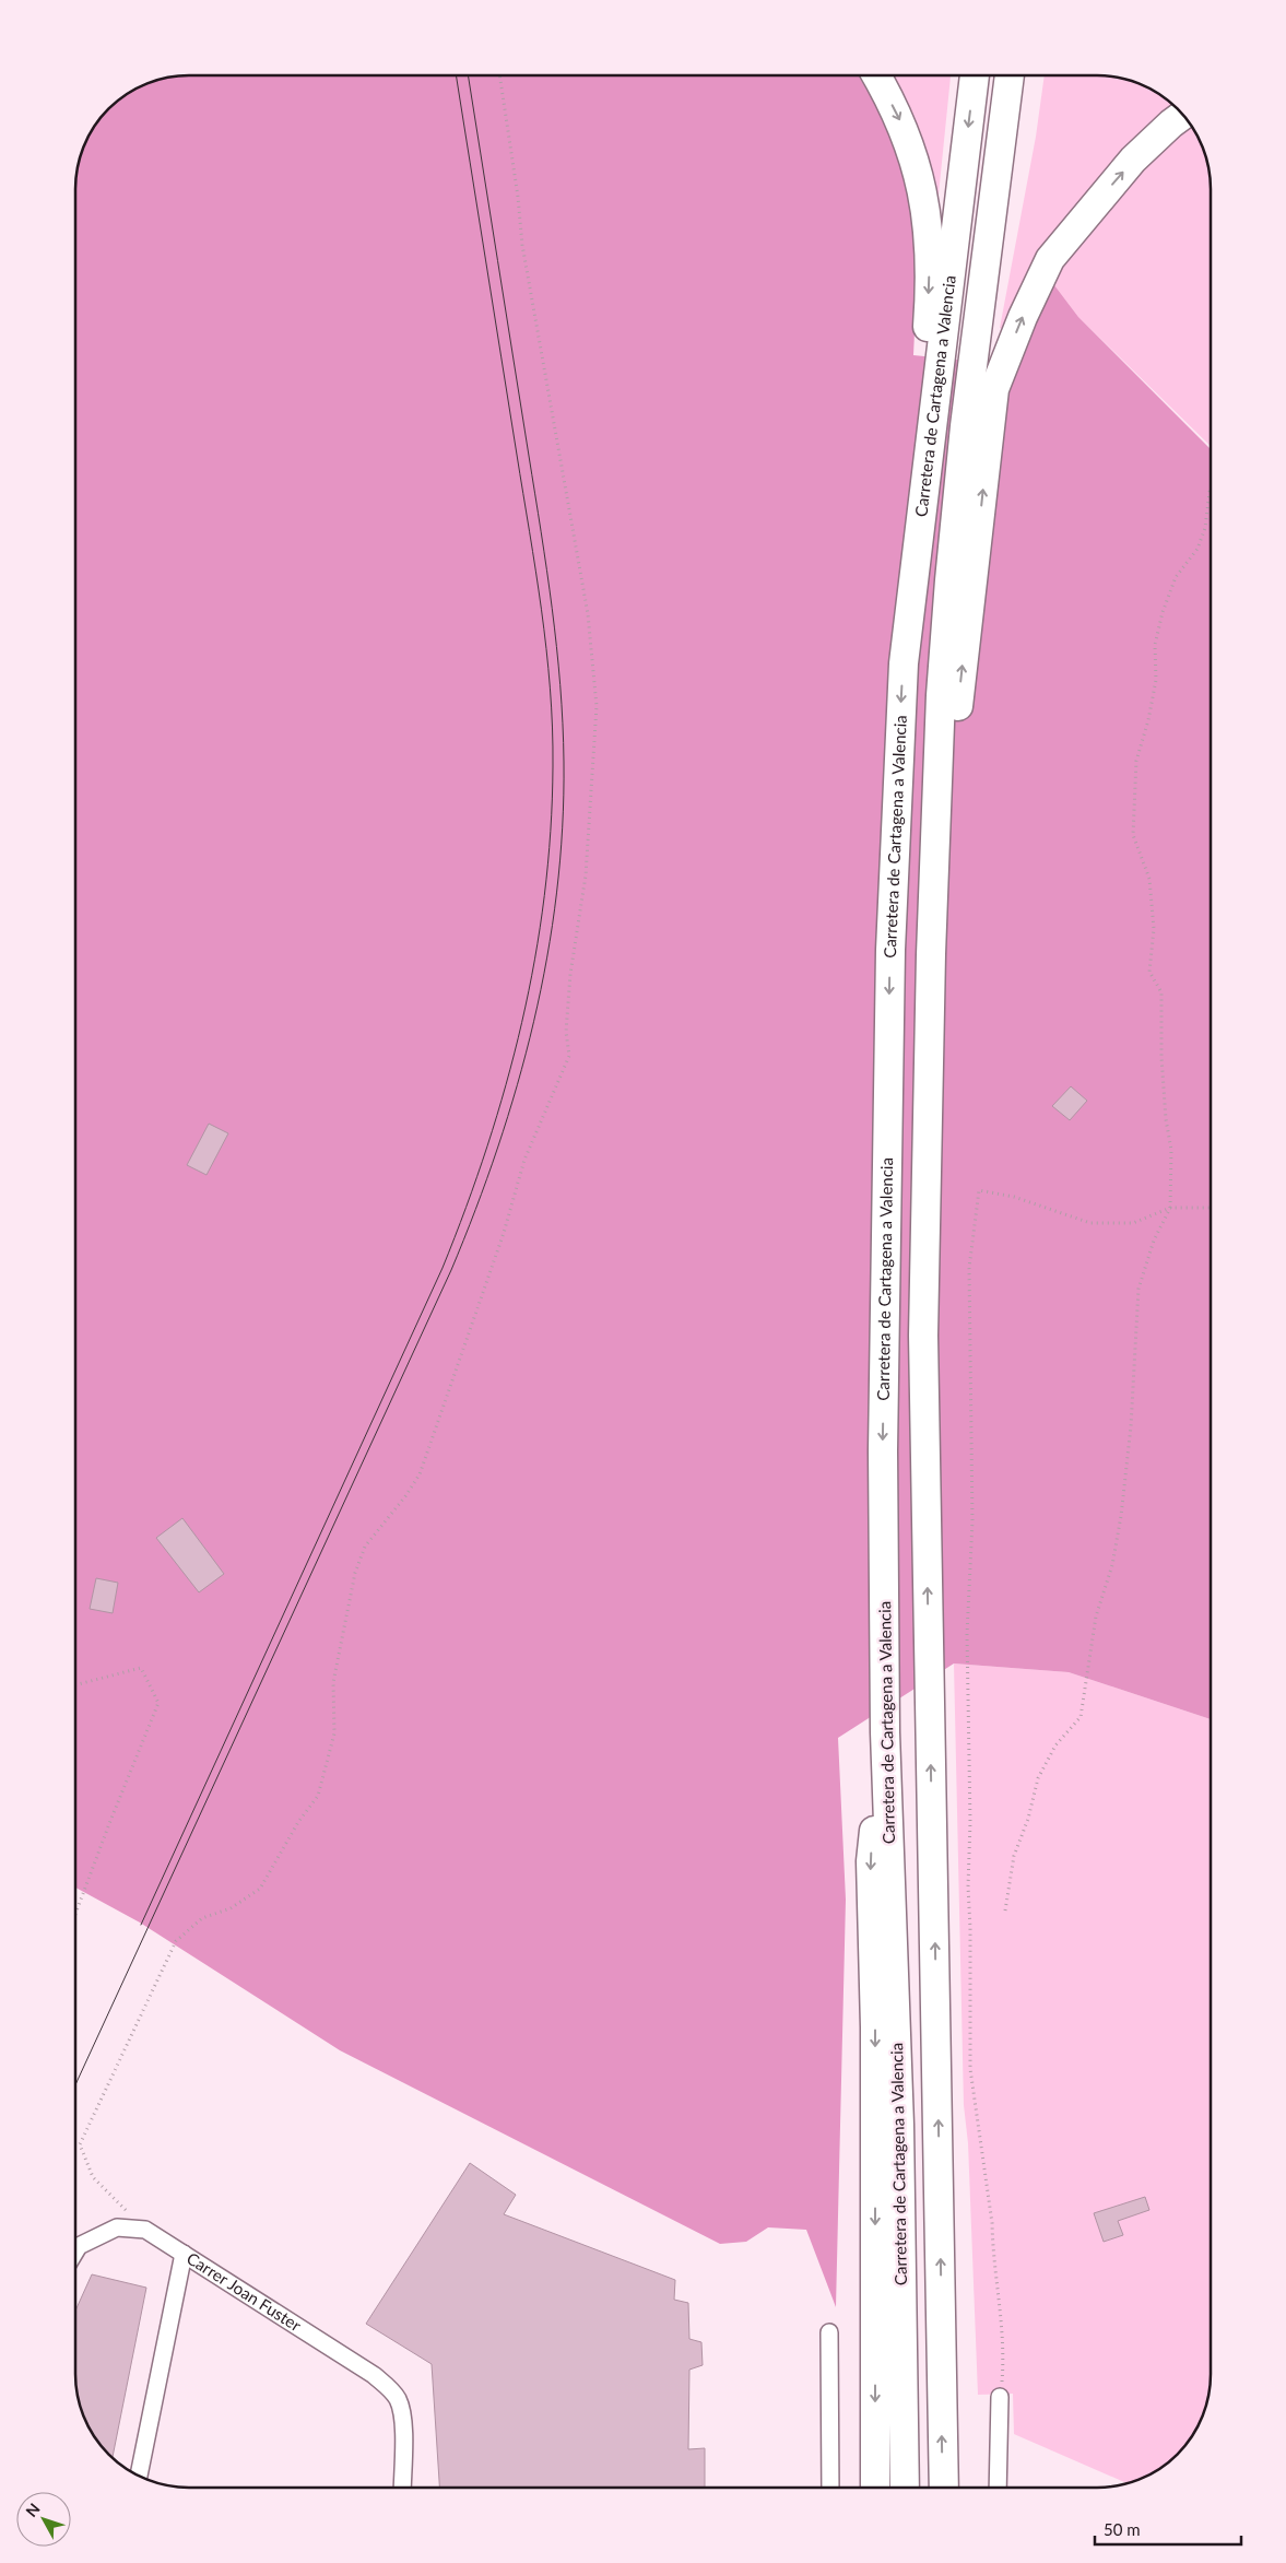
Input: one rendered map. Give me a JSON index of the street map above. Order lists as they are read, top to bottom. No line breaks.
{"streets":{"highway":["Carretera de Cartagena a Valencia"],"street":["Carrer Joan Fuster"]},"scale_bar":"50 m","north":"top left"}
